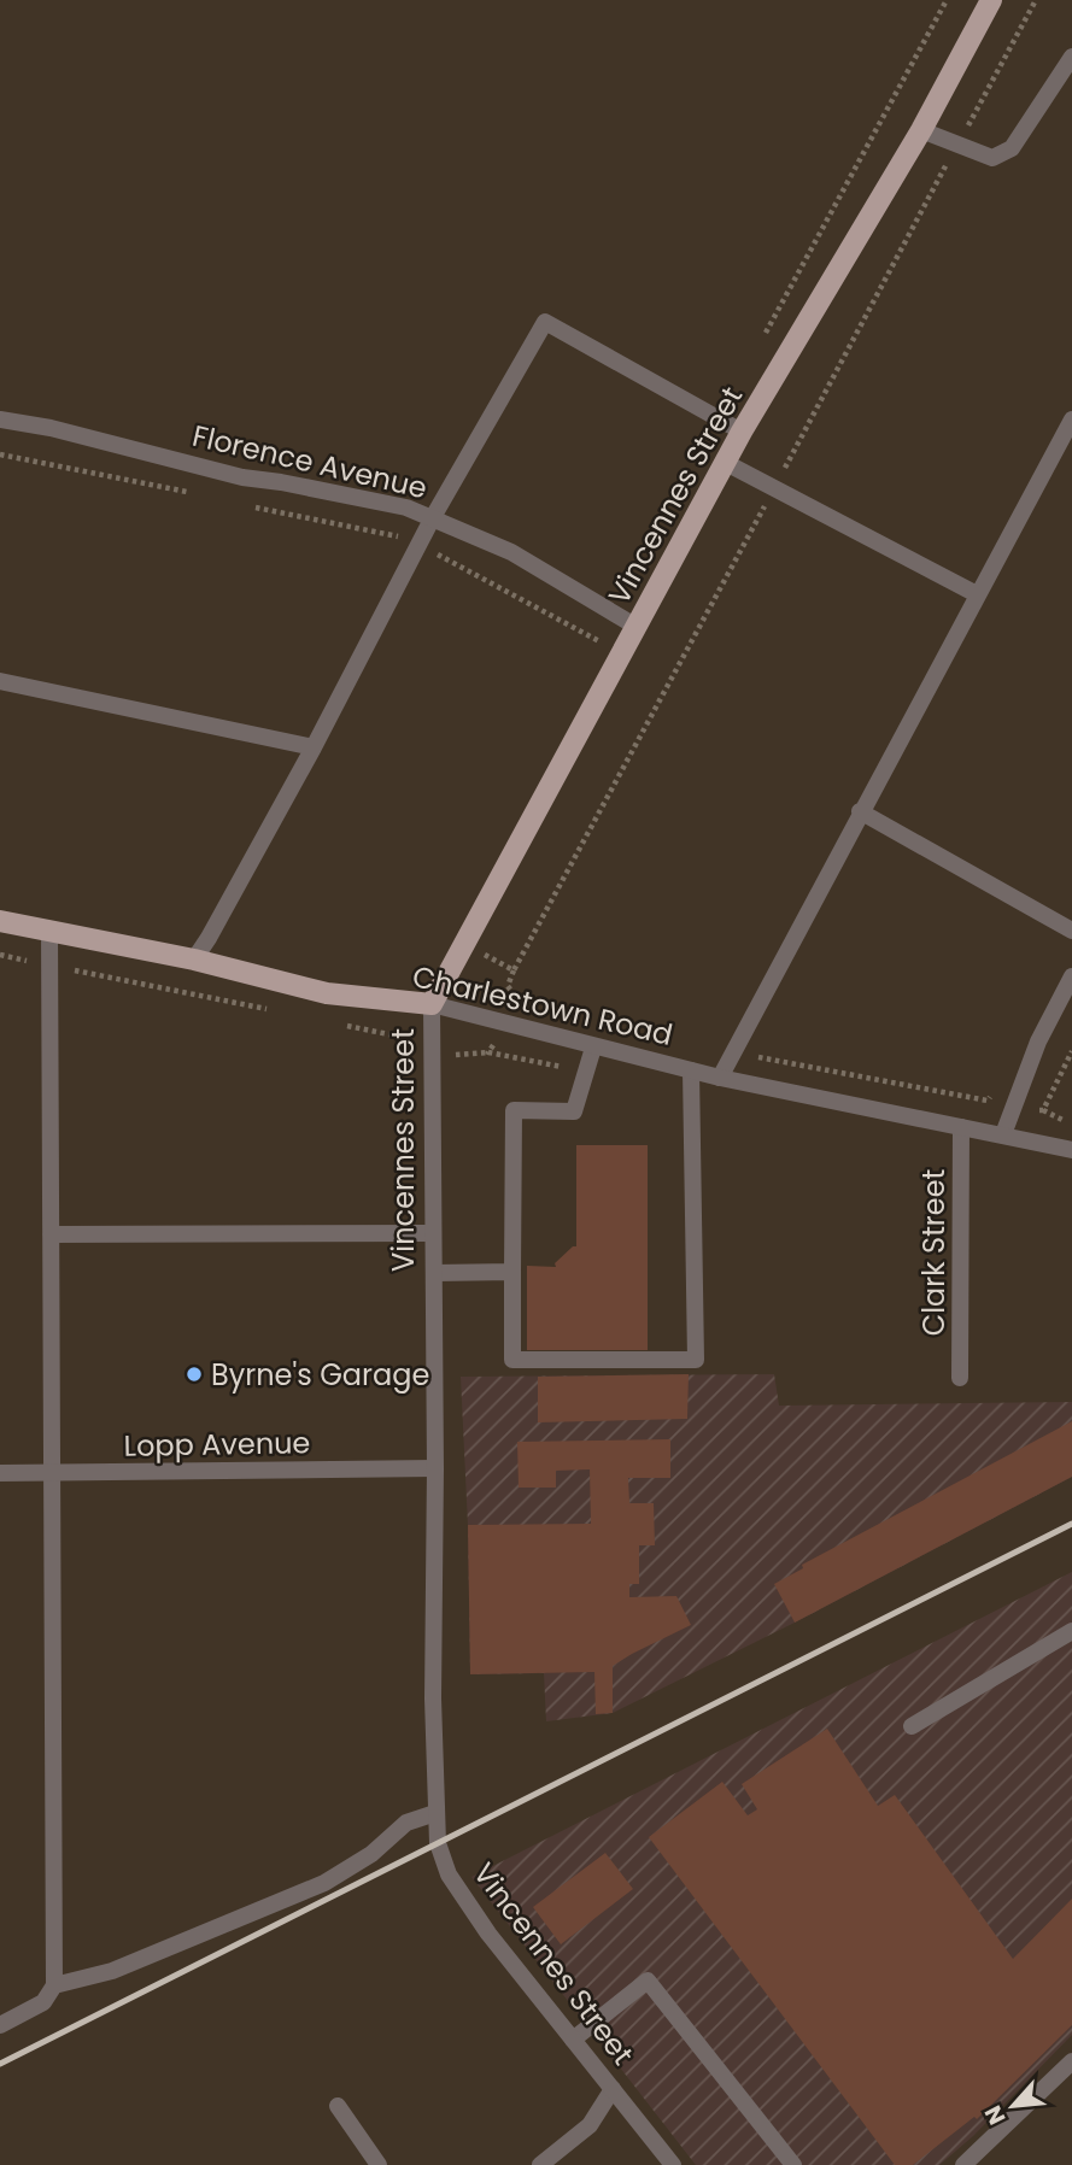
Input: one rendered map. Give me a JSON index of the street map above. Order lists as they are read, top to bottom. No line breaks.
{"streets":{"main road":["Vincennes Street","Charlestown Road"],"street":["Florence Avenue","Clark Street","Lopp Avenue"]},"crossings":[["Florence Avenue","Vincennes Street"],["Vincennes Street","Charlestown Road"],["Vincennes Street","Lopp Avenue"],["Charlestown Road","Clark Street"]],"places":["Byrne's Garage"],"north":"bottom left"}
